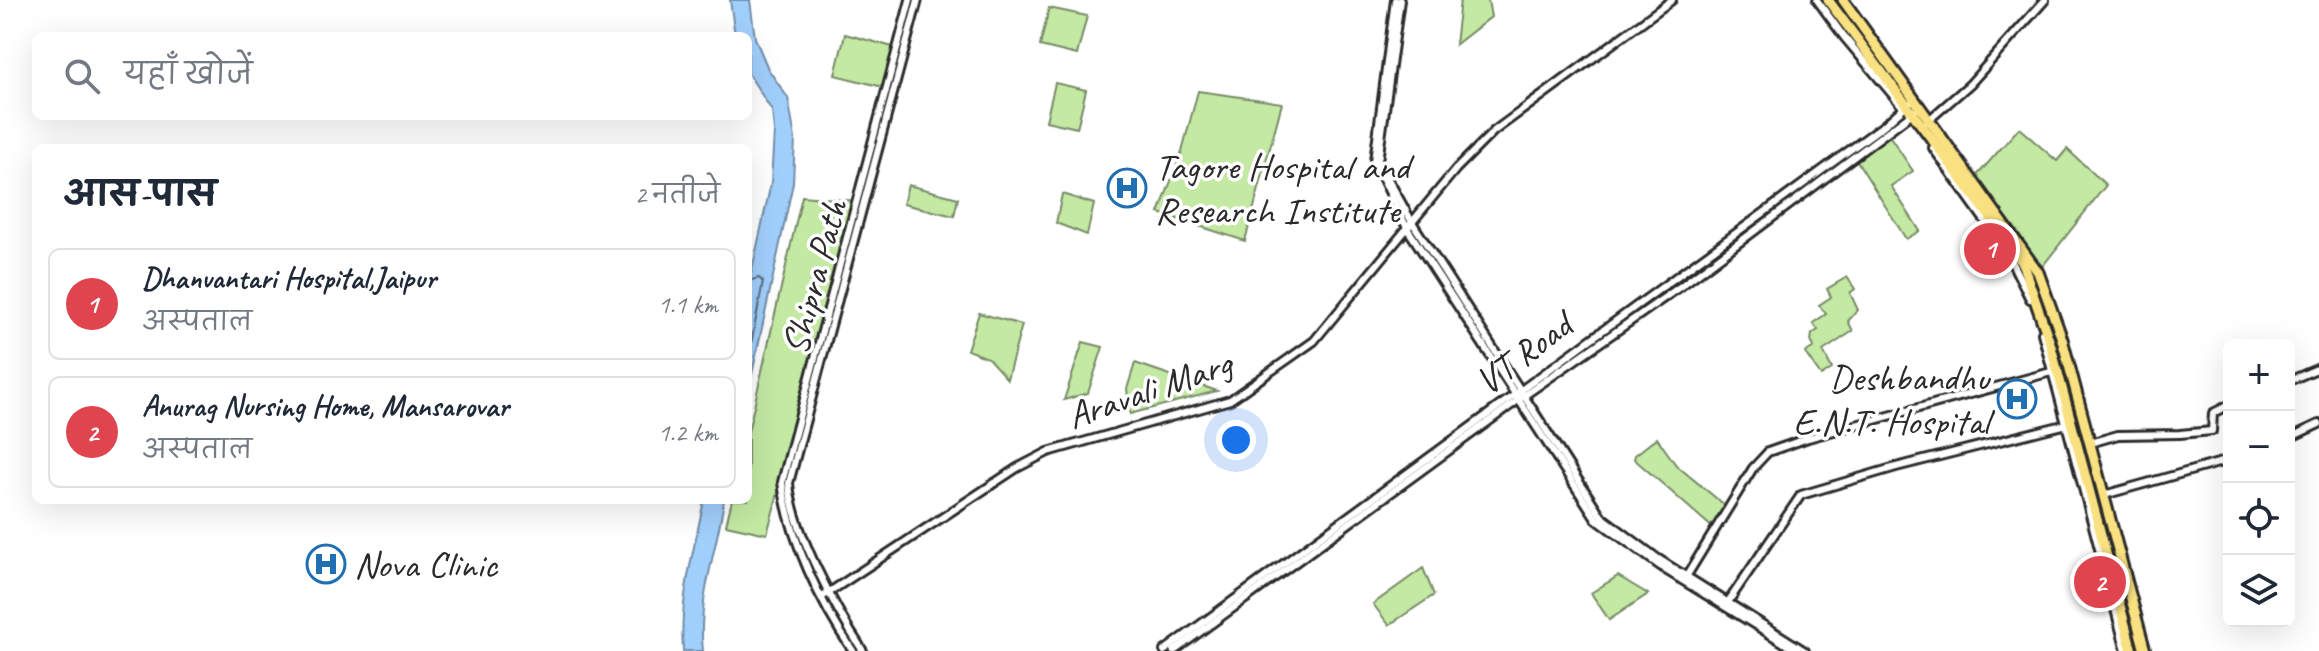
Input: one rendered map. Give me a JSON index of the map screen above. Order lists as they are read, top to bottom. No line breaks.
{"streets":{"street":["Shipra Path","VT Road","Aravali Marg"]},"crossings":[["Shipra Path","Aravali Marg"]],"places":{"hospital":["Tagore Hospital and Research Institute","Deshbandhu E.N.T. Hospital","Nova Clinic"]},"page":{"search":"यहाँ खोजें","heading":["आस-पास","2 नतीजे"],"pins":["1","2"],"list":[{"mark":"1","name":"Dhanvantari Hospital,Jaipur","note":"अस्पताल","value":"1.1 km"},{"mark":"2","name":"Anurag Nursing Home, Mansarovar","note":"अस्पताल","value":"1.2 km"}],"map_buttons":["+","−"]}}
